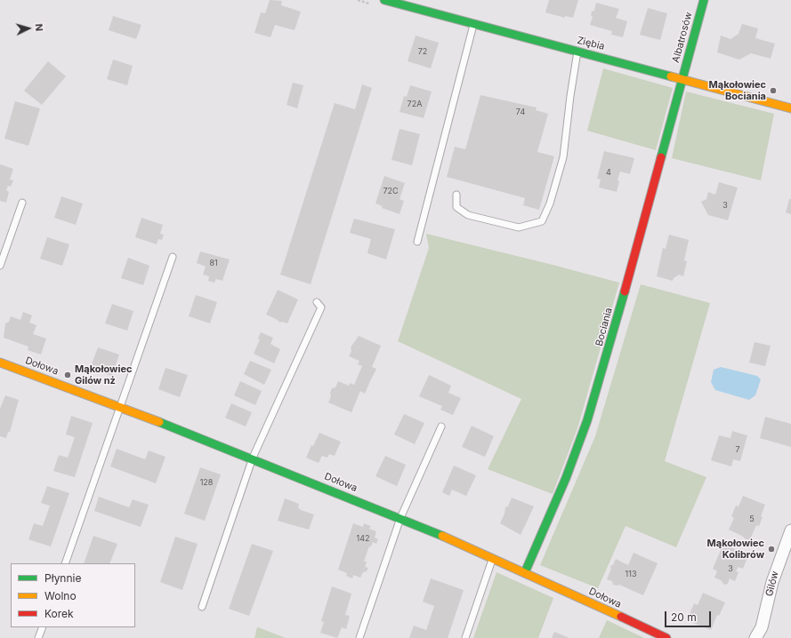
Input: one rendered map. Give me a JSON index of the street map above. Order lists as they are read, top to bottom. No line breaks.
{"streets":{"street":["Albatrosów","Ziębia","Bociania","Dołowa","Gilów"]},"crossings":[["Albatrosów","Ziębia"],["Albatrosów","Bociania"],["Ziębia","Bociania"],["Bociania","Dołowa"]],"places":["Mąkołowiec Bociania","Mąkołowiec Gilów nż","Mąkołowiec Kolibrów"],"house_numbers":["72","72A","74","4","72C","3","81","7","128","5","142","3","113"],"legend":["Płynnie","Wolno","Korek"],"scale_bar":"20 m","north":"right"}
